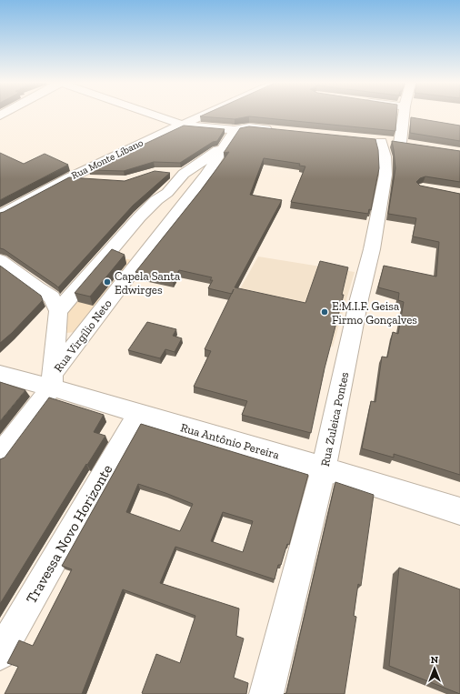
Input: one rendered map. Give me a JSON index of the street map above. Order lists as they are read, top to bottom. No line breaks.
{"streets":{"street":["Rua Monte Líbano","Rua Virgílio Neto","Rua Zuleica Pontes","Rua Antônio Pereira","Travessa Novo Horizonte"]},"crossings":[["Rua Virgílio Neto","Rua Antônio Pereira"],["Rua Zuleica Pontes","Rua Antônio Pereira"],["Rua Antônio Pereira","Travessa Novo Horizonte"]],"places":["Capela Santa Edwirges","E.M.I.F. Geisa Firmo Gonçalves"],"north":"top"}
